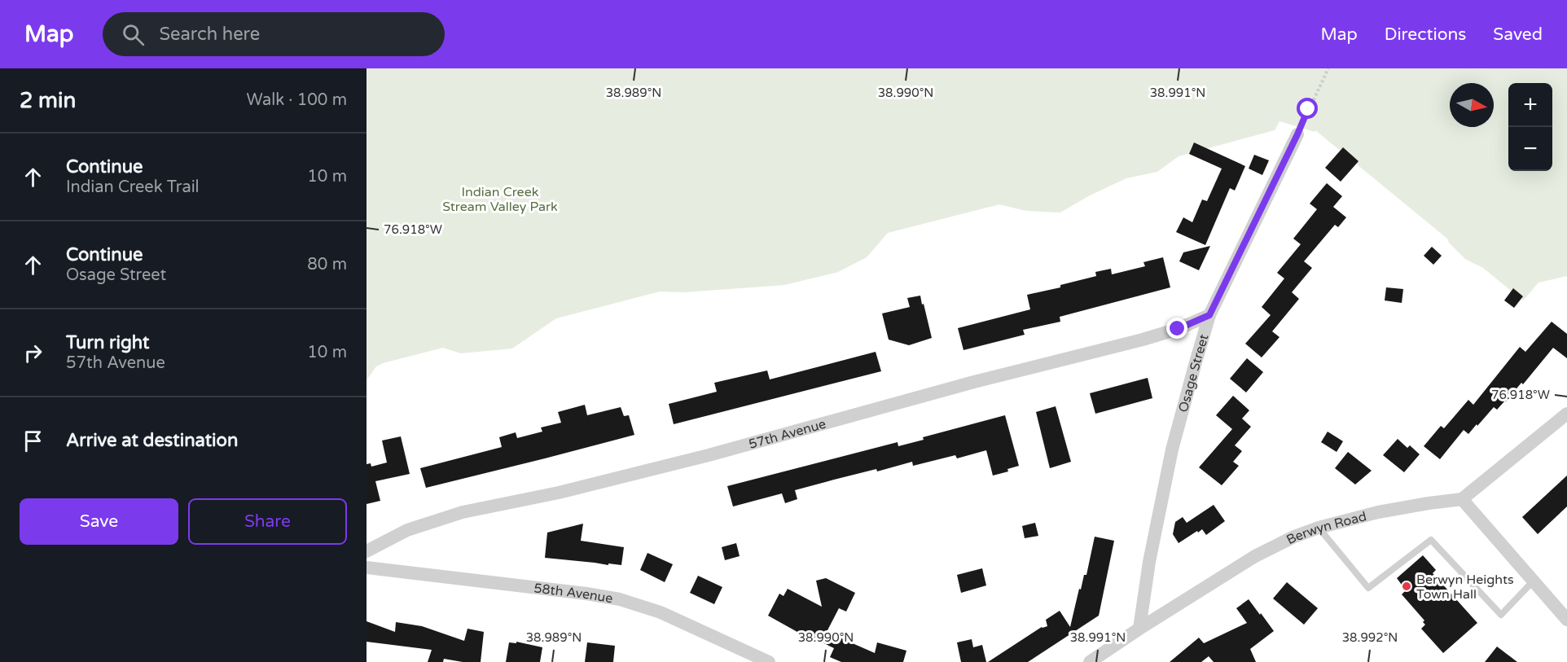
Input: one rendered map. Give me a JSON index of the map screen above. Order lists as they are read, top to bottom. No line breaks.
{"streets":{"street":["Osage Street","57th Avenue","Berwyn Road","58th Avenue"]},"crossings":[["Osage Street","57th Avenue"],["Osage Street","Berwyn Road"]],"parks":["Indian Creek Stream Valley Park"],"places":["Berwyn Heights Town Hall"],"north":"right","page":{"header":"Map","search":"Search here","nav":["Map","Directions","Saved"],"heading":["2 min","Walk · 100 m"],"map_buttons":["+","−"],"list":[["Continue","Indian Creek Trail","10 m"],["Continue","Osage Street","80 m"],["Turn right","57th Avenue","10 m"],"Arrive at destination"],"buttons":["Save","Share"]},"coordinates":["38.989°N","38.990°N","38.991°N","76.918°W","38.992°N"]}
